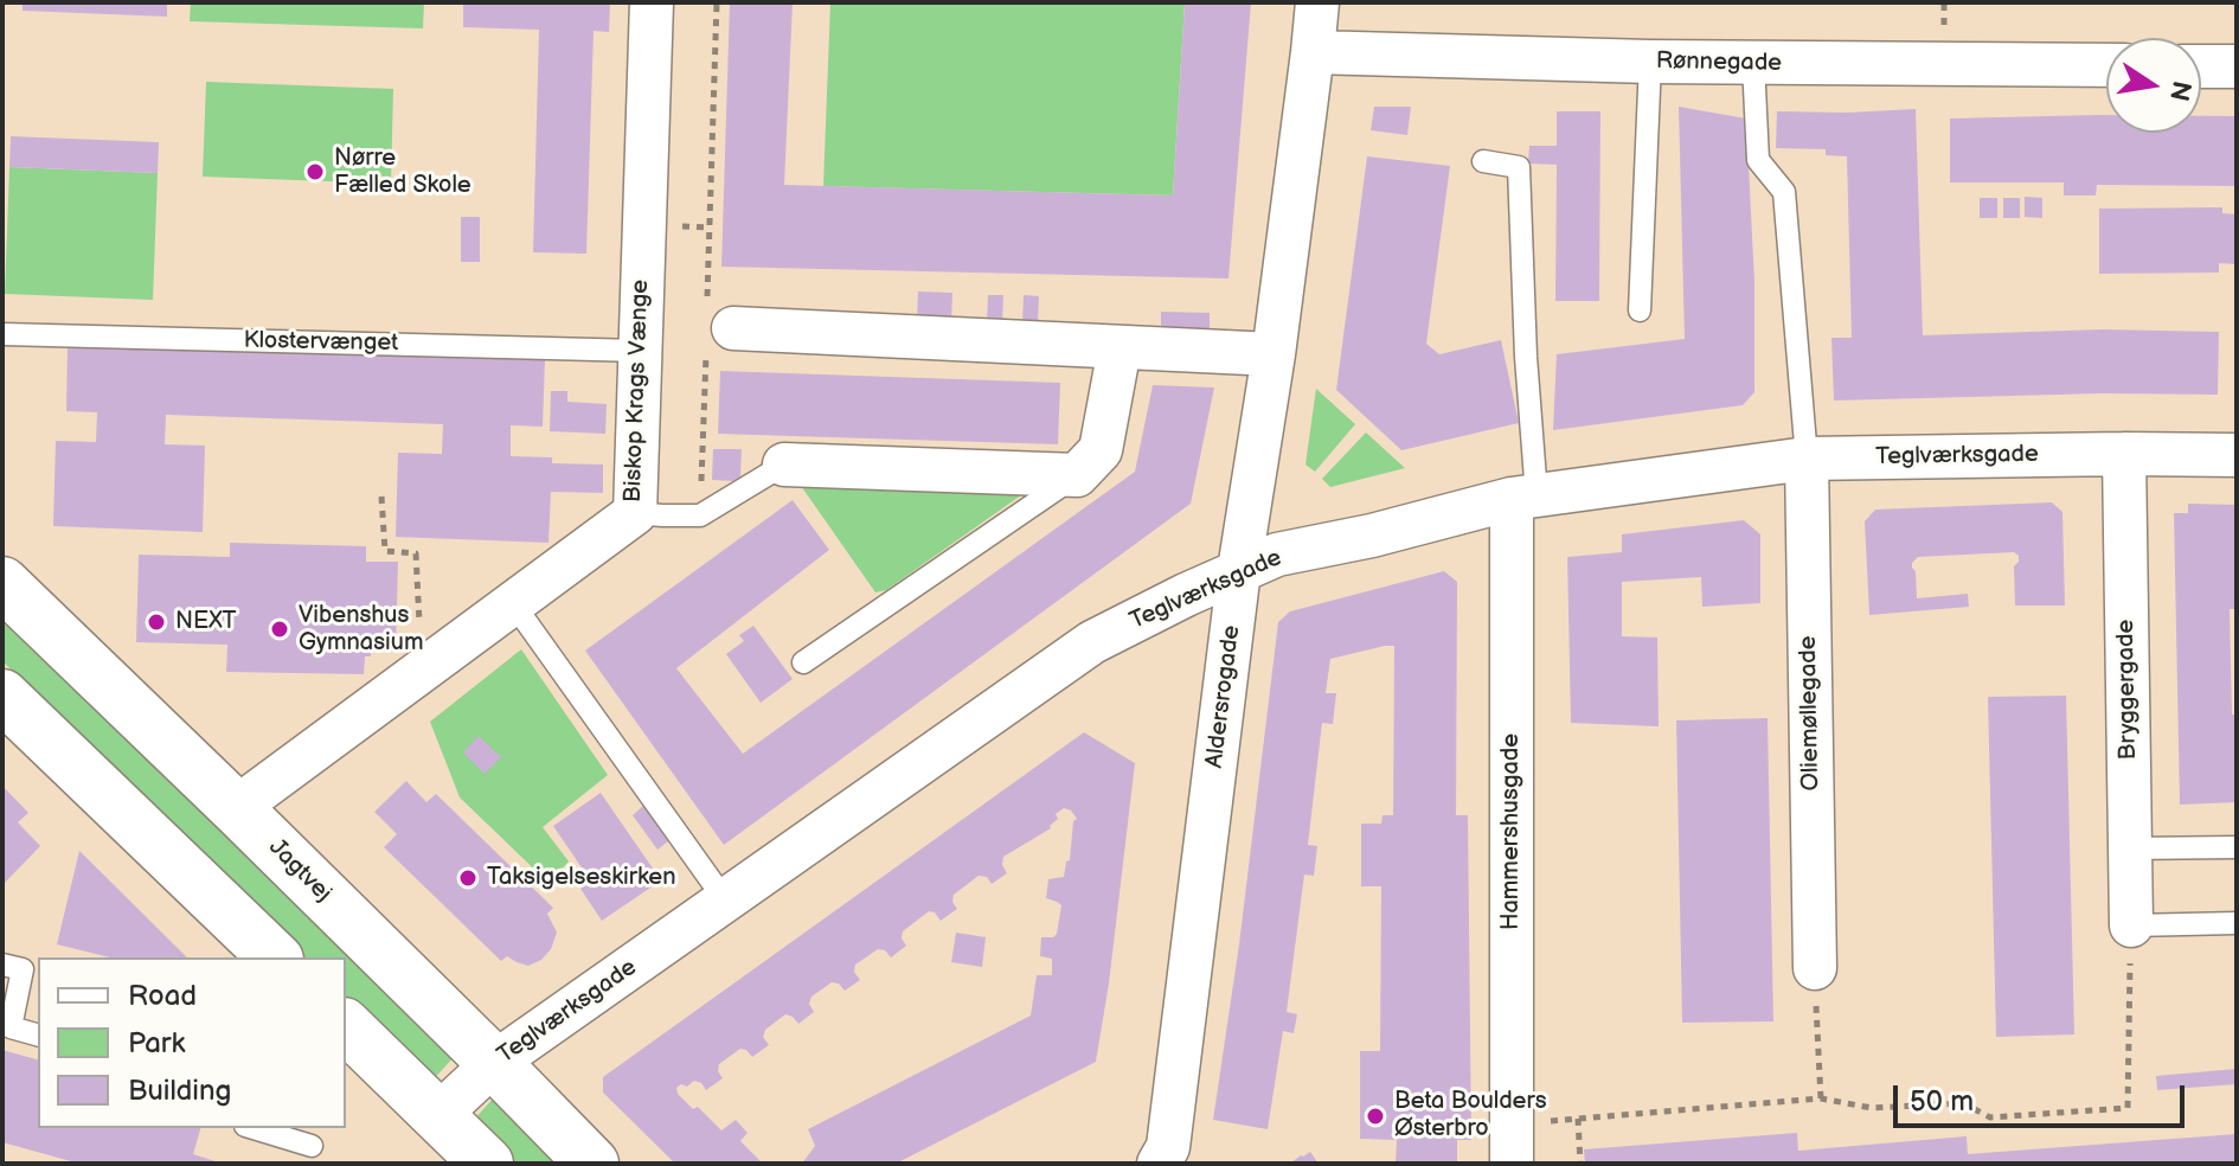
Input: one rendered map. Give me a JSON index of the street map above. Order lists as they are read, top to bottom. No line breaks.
{"streets":{"street":["Rønnegade","Biskop Krags Vænge","Teglværksgade","Bryggergade","Aldersrogade","Oliemøllegade","Hammershusgade","Jagtvej"],"lane":["Klostervænget"]},"crossings":[["Rønnegade","Aldersrogade"],["Klostervænget","Biskop Krags Vænge"],["Biskop Krags Vænge","Jagtvej"],["Teglværksgade","Bryggergade"],["Teglværksgade","Aldersrogade"],["Teglværksgade","Oliemøllegade"],["Teglværksgade","Hammershusgade"],["Teglværksgade","Jagtvej"]],"places":["Nørre Fælled Skole","NEXT","Vibenshus Gymnasium","Taksigelseskirken","Beta Boulders Østerbro"],"legend":["Road","Park","Building"],"scale_bar":"50 m","north":"right"}
